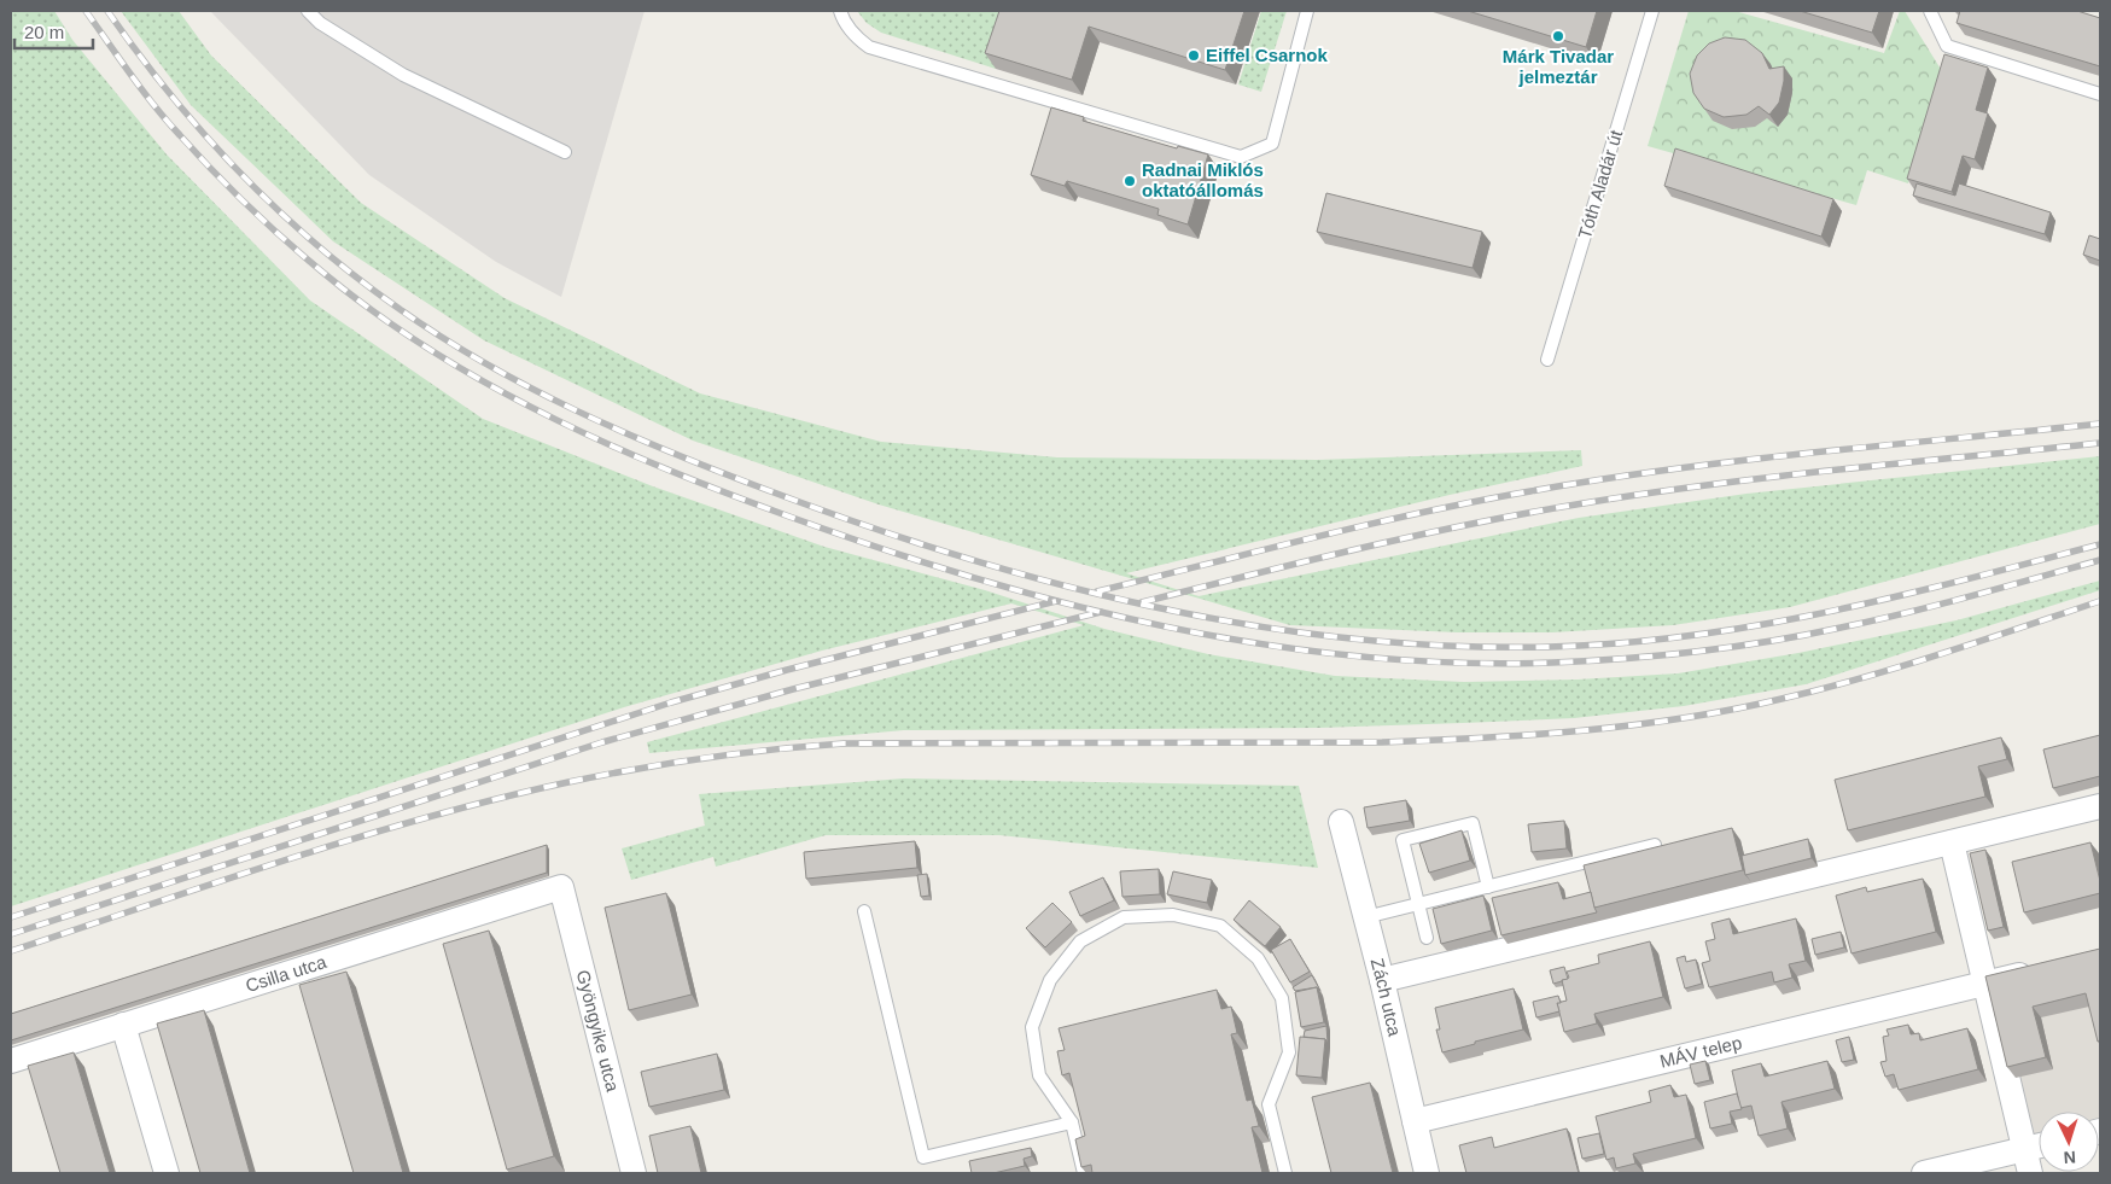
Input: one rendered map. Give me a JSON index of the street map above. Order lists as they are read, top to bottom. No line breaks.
{"streets":{"street":["Csilla utca","Zách utca","Gyöngyike utca","MÁV telep"],"lane":["Tóth Aladár út"]},"crossings":[["Csilla utca","Gyöngyike utca"],["Zách utca","MÁV telep"]],"places":["Márk Tivadar jelmeztár","Eiffel Csarnok","Radnai Miklós oktatóállomás"],"scale_bar":"20 m","north":"bottom"}
